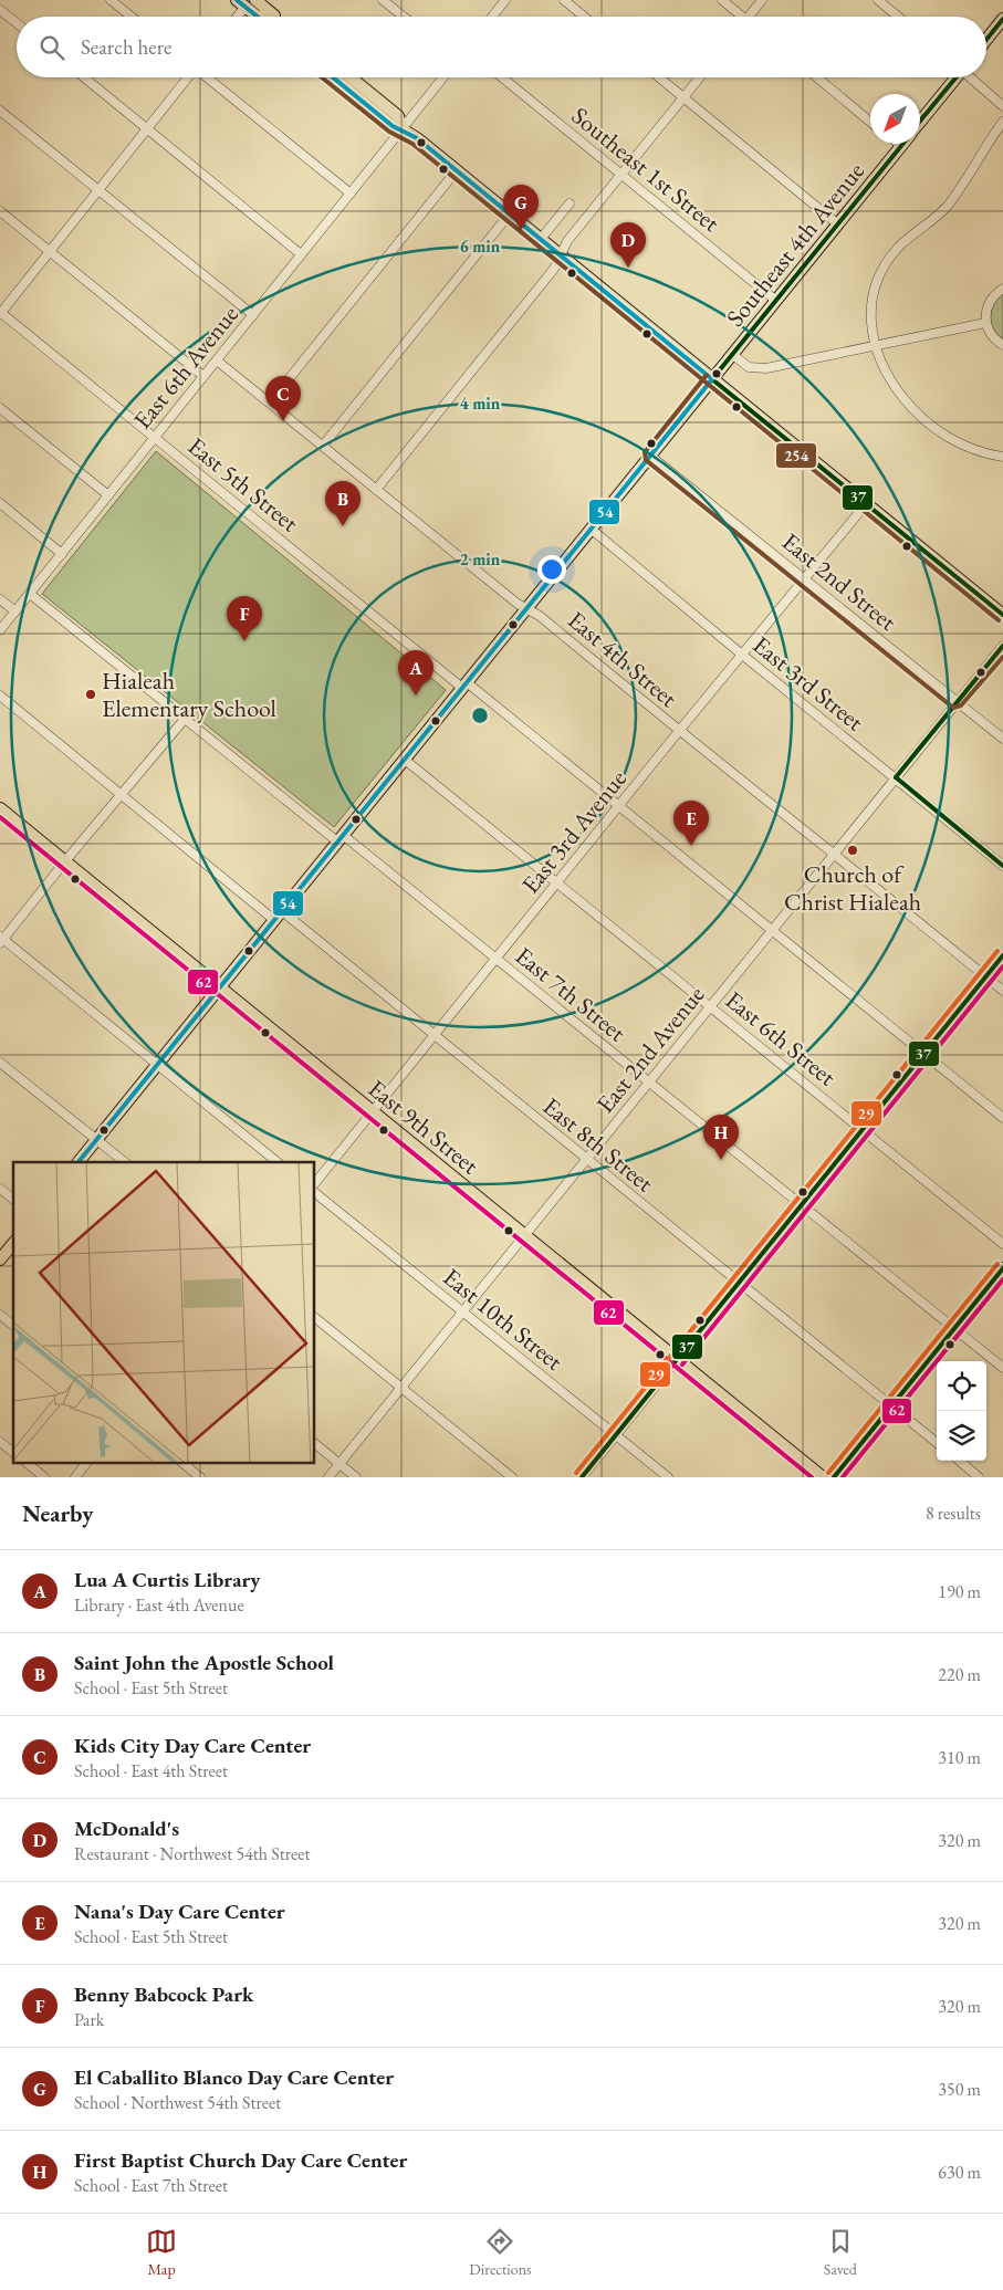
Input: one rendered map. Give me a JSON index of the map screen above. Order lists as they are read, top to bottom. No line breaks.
{"streets":{"main road":["Southeast 4th Avenue","East 9th Street"],"street":["Southeast 1st Street","East 6th Avenue","East 5th Street","East 2nd Street","East 4th Street","East 3rd Street","East 3rd Avenue","East 7th Street","East 6th Street","East 2nd Avenue","East 8th Street","East 10th Street"]},"crossings":[["Southeast 1st Street","Southeast 4th Avenue"],["Southeast 4th Avenue","East 5th Street"],["Southeast 4th Avenue","East 2nd Street"],["Southeast 4th Avenue","East 4th Street"],["Southeast 4th Avenue","East 3rd Street"],["Southeast 4th Avenue","East 7th Street"],["Southeast 4th Avenue","East 6th Street"],["Southeast 4th Avenue","East 9th Street"],["Southeast 4th Avenue","East 8th Street"],["East 6th Avenue","East 5th Street"],["East 6th Avenue","East 4th Street"],["East 6th Avenue","East 7th Street"],["East 5th Street","East 3rd Avenue"],["East 5th Street","East 2nd Avenue"],["East 2nd Street","East 3rd Avenue"],["East 2nd Street","East 2nd Avenue"],["East 4th Street","East 3rd Avenue"],["East 4th Street","East 2nd Avenue"],["East 3rd Street","East 3rd Avenue"],["East 3rd Street","East 2nd Avenue"],["East 3rd Avenue","East 7th Street"],["East 3rd Avenue","East 6th Street"],["East 3rd Avenue","East 9th Street"],["East 3rd Avenue","East 8th Street"],["East 7th Street","East 2nd Avenue"],["East 6th Street","East 2nd Avenue"],["East 2nd Avenue","East 9th Street"],["East 2nd Avenue","East 8th Street"],["East 2nd Avenue","East 10th Street"]],"places":["Hialeah Elementary School","Church of Christ Hialeah"],"lines":["transit line 54","transit line 37","transit line 254","transit line 62","transit line 29"],"north":"bottom left","page":{"search":"Search here","pins":["G","D","C","B","F","A","E","H"],"heading":["Nearby","8 results"],"list":[{"mark":"A","name":"Lua A Curtis Library","note":"Library · East 4th Avenue","value":"190 m"},{"mark":"B","name":"Saint John the Apostle School","note":"School · East 5th Street","value":"220 m"},{"mark":"C","name":"Kids City Day Care Center","note":"School · East 4th Street","value":"310 m"},{"mark":"D","name":"McDonald's","note":"Restaurant · Northwest 54th Street","value":"320 m"},{"mark":"E","name":"Nana's Day Care Center","note":"School · East 5th Street","value":"320 m"},{"mark":"F","name":"Benny Babcock Park","note":"Park","value":"320 m"},{"mark":"G","name":"El Caballito Blanco Day Care Center","note":"School · Northwest 54th Street","value":"350 m"},{"mark":"H","name":"First Baptist Church Day Care Center","note":"School · East 7th Street","value":"630 m"}],"nav":["Map","Directions","Saved"]},"rings":["6 min","4 min","2 min"]}
